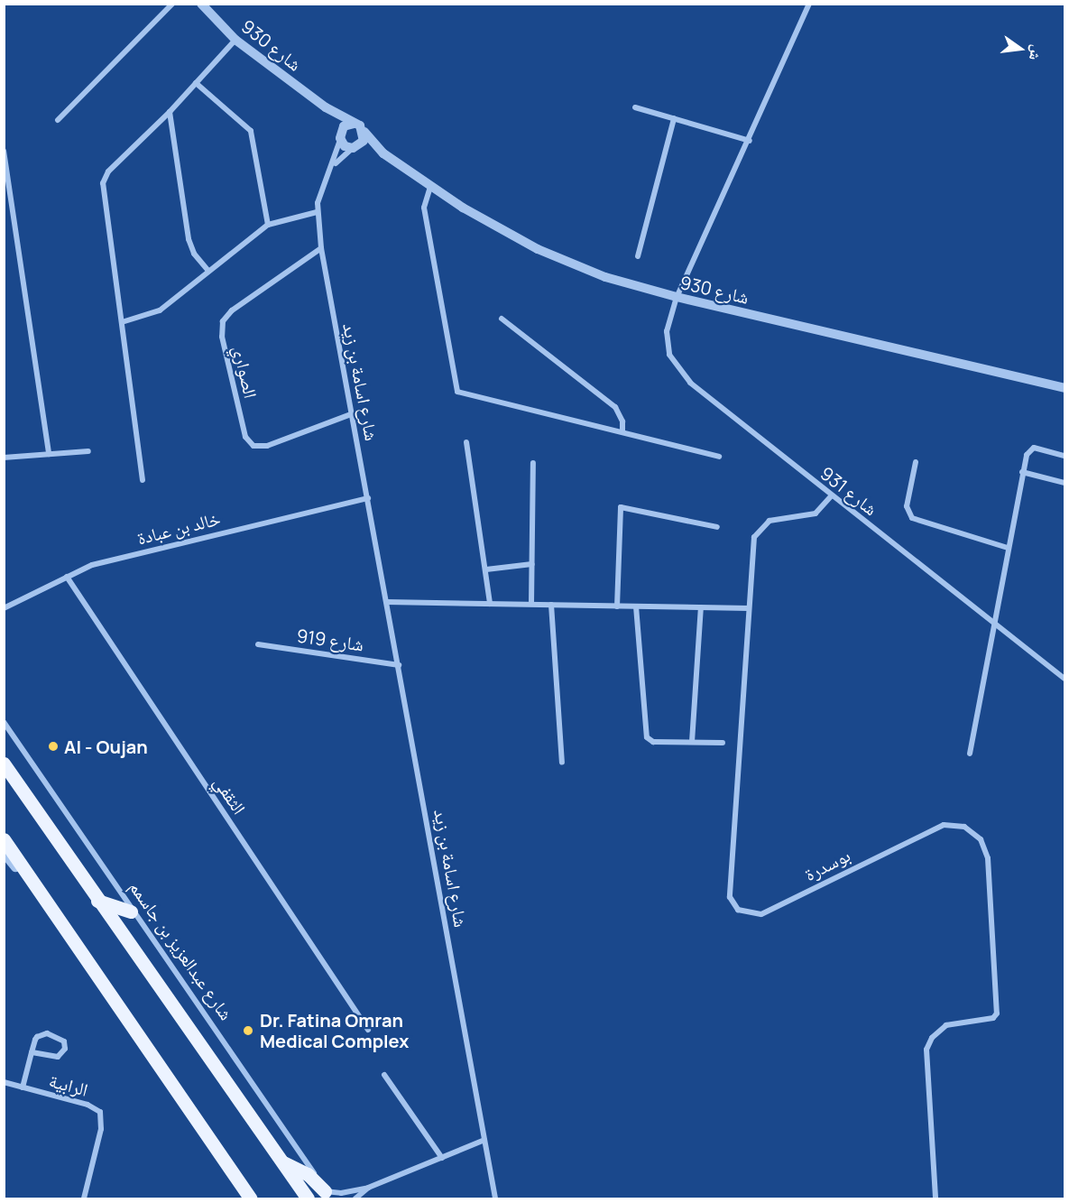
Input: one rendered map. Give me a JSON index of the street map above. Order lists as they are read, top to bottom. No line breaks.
{"streets":{"street":["شارع 930","الصواري","شارع اسامة بن زيد","شارع 931","خالد بن عبادة","شارع 919","الثقفي","بوسدرة","شارع عبدالعزيز بن جاسمم","الرابية"]},"crossings":[["شارع 930","شارع اسامة بن زيد"],["شارع 930","شارع 931"],["الصواري","شارع اسامة بن زيد"],["شارع اسامة بن زيد","خالد بن عبادة"],["شارع اسامة بن زيد","شارع 919"],["شارع 931","بوسدرة"],["خالد بن عبادة","الثقفي"]],"places":["Al - Oujan","Dr. Fatina Omran Medical Complex"],"north":"right"}
